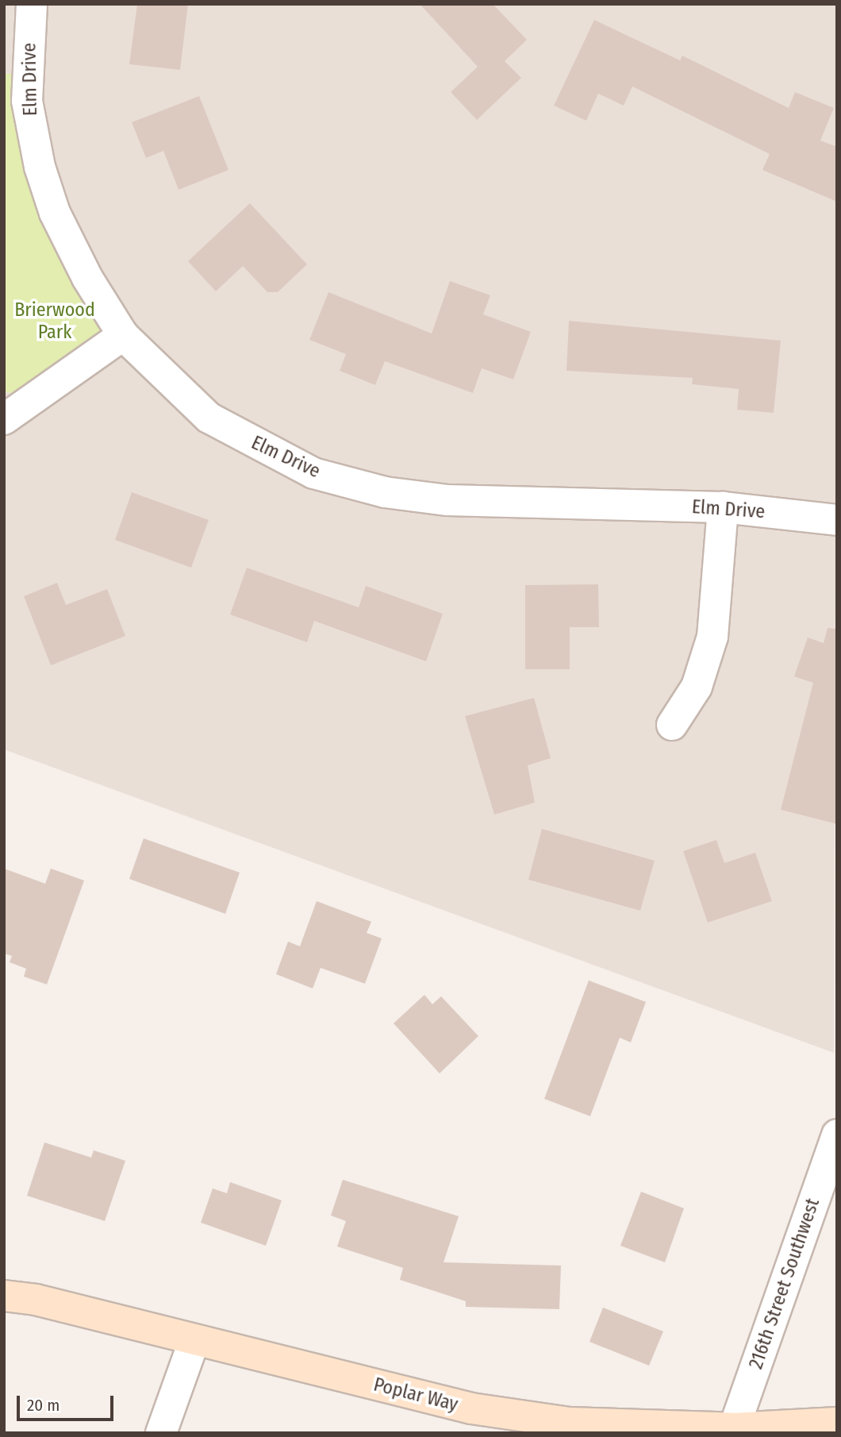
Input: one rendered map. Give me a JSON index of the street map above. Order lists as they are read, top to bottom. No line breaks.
{"streets":{"main road":["Poplar Way"],"street":["Elm Drive","216th Street Southwest"]},"crossings":[["216th Street Southwest","Poplar Way"]],"parks":["Brierwood Park"],"scale_bar":"20 m"}
